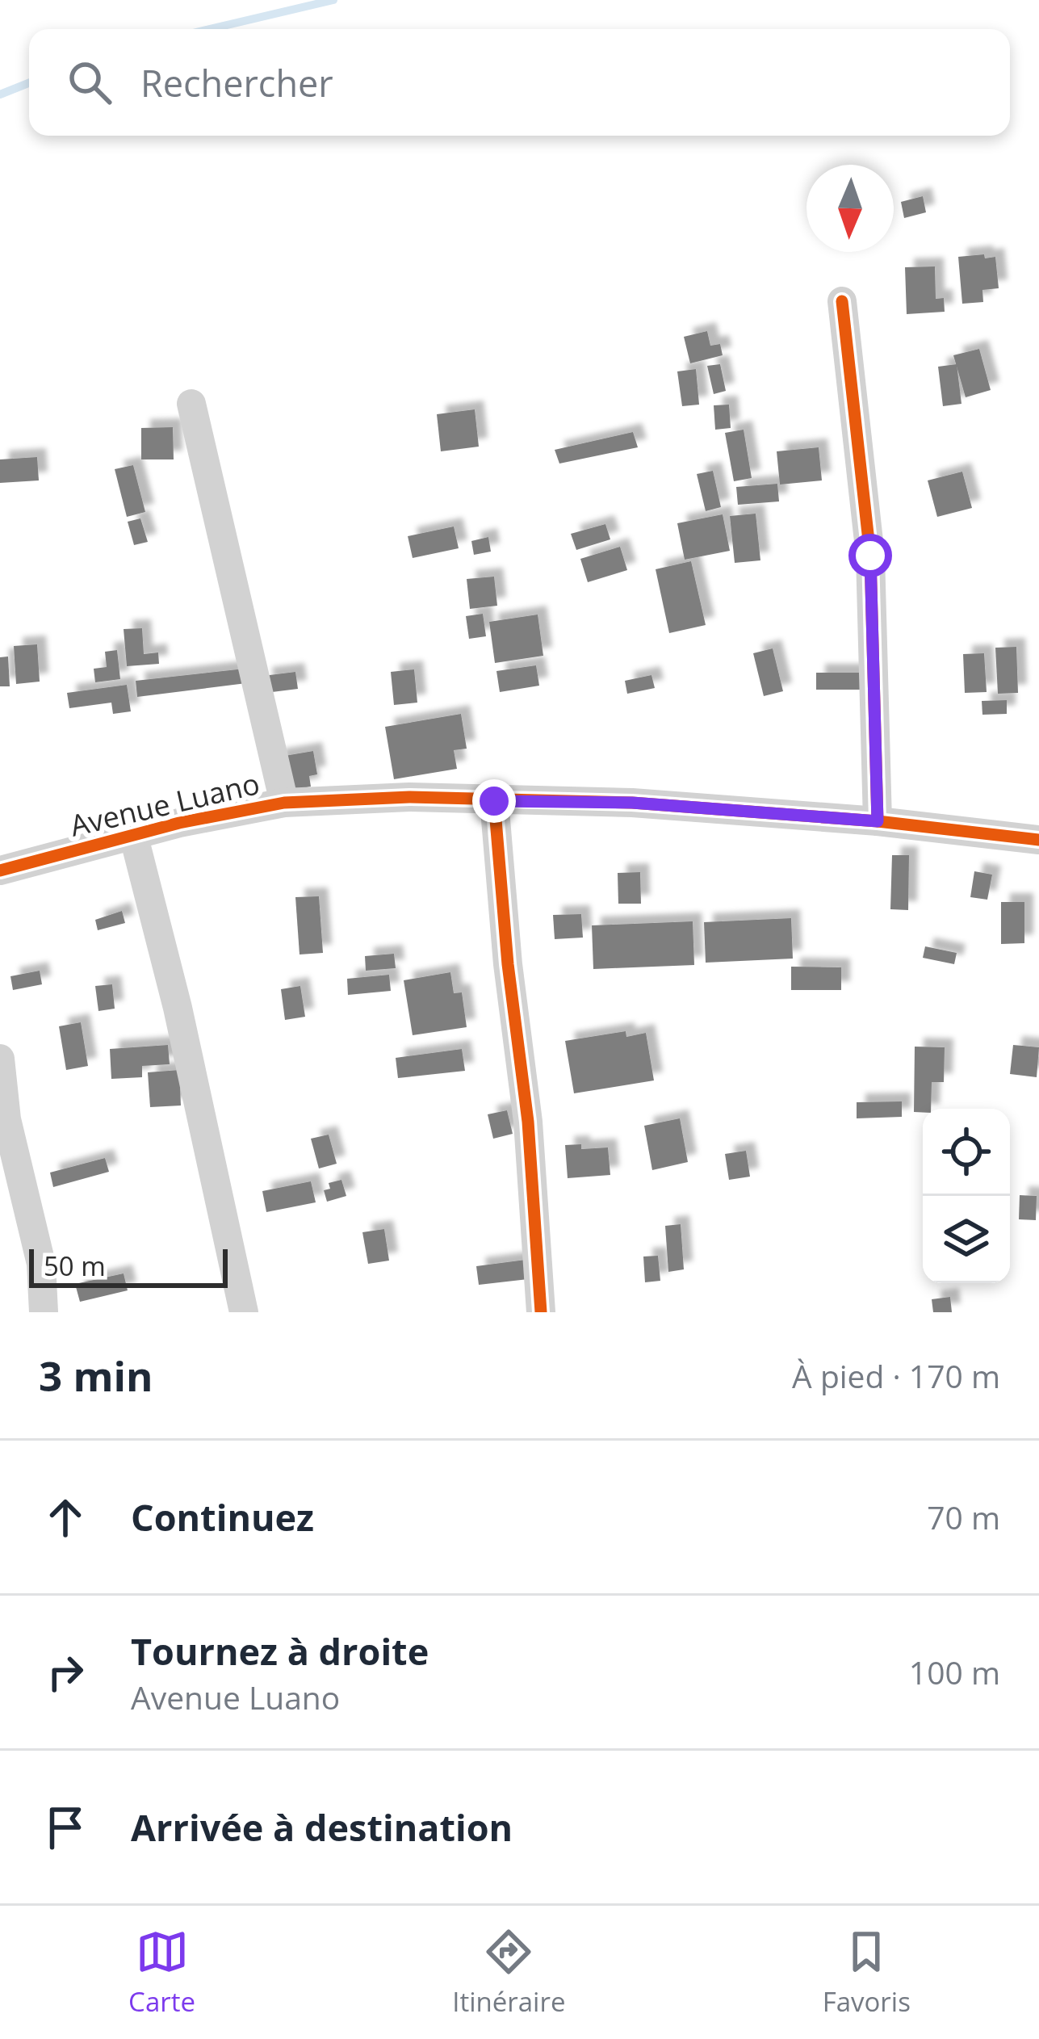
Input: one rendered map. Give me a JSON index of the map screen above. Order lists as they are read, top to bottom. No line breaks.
{"streets":{"street":["Avenue Luano"]},"scale_bar":"50 m","north":"bottom","page":{"search":"Rechercher","scale":"50 m","heading":["3 min","À pied · 170 m"],"list":[["Continuez","70 m"],["Tournez à droite","Avenue Luano","100 m"],"Arrivée à destination"],"nav":["Carte","Itinéraire","Favoris"]}}
